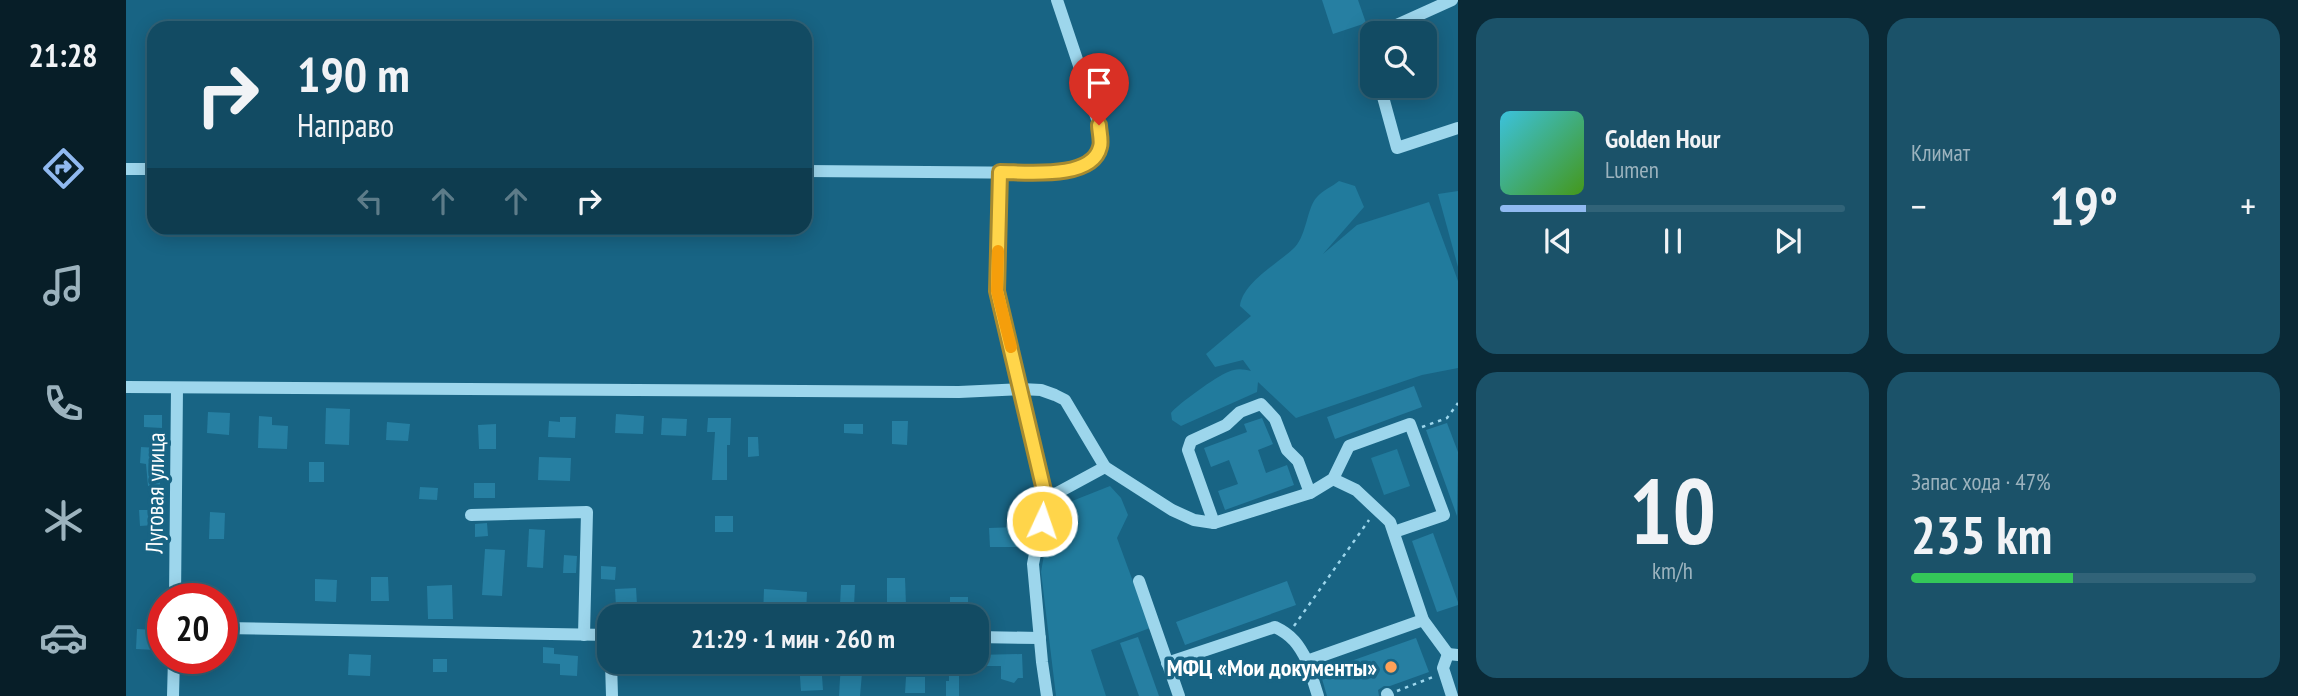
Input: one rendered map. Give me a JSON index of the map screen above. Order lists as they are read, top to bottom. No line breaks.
{"streets":{"street":["Луговая улица"]},"places":["МФЦ «Мои документы»"],"page":{"tabs":"21:28","tile":["Климат",["10","km/h"],["Запас хода · 47%","235 km"]],"turn":["190 m","Направо"],"song":["Golden Hour","Lumen"],"heat":["−","19°","+"],"limit":"20","trip":"21:29 · 1 мин · 260 m"}}
